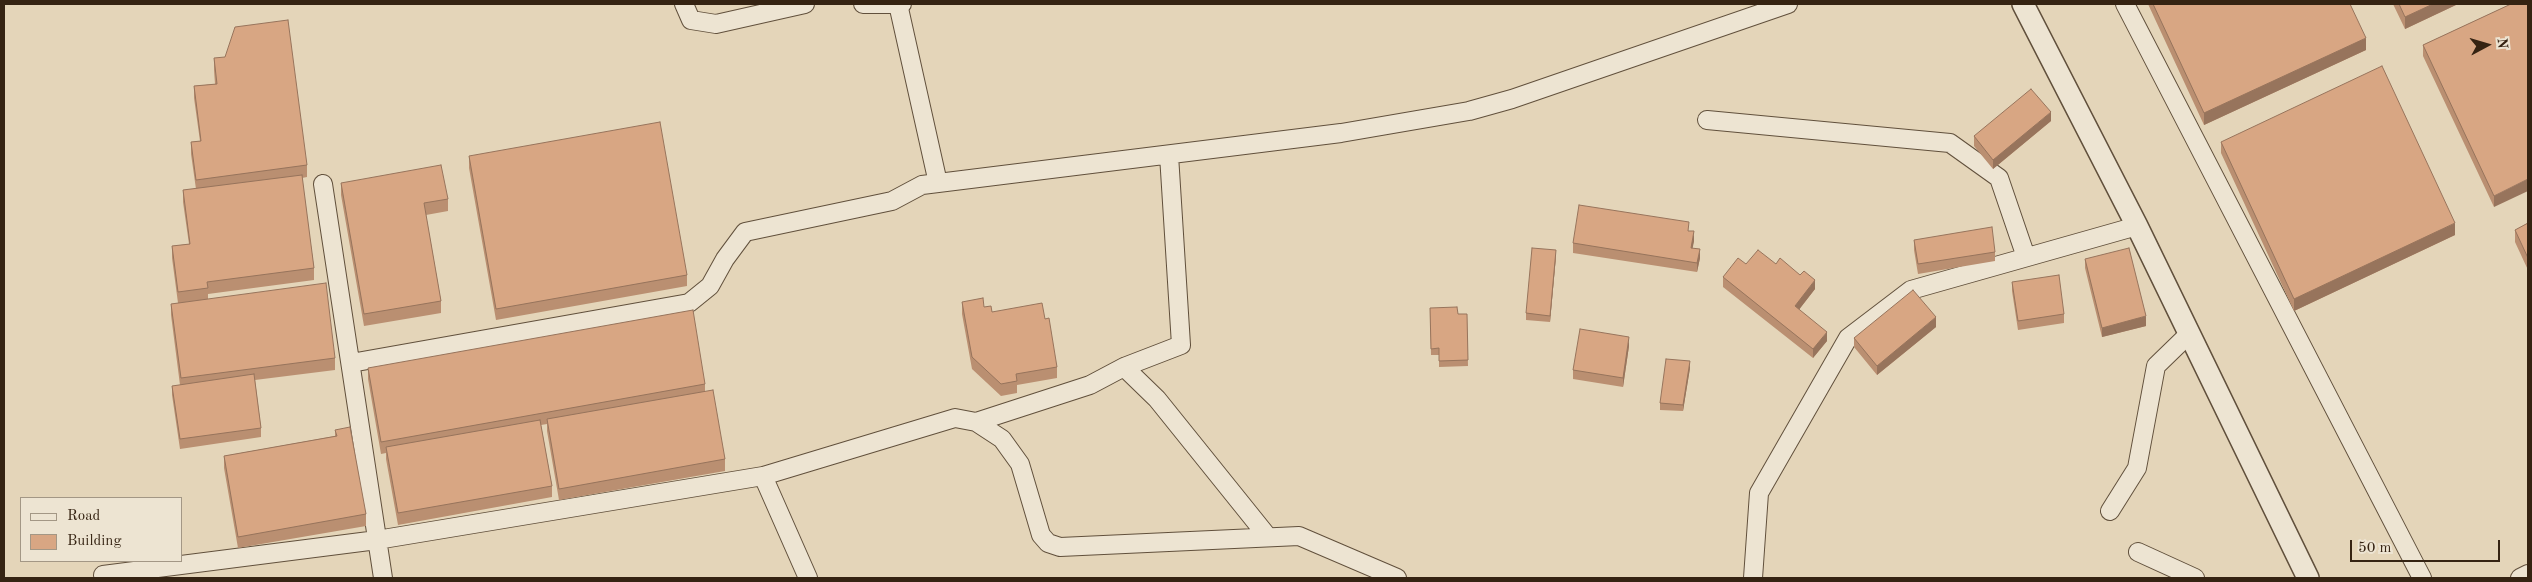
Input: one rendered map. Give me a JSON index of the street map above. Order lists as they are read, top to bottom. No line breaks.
{"legend":["Road","Building"],"scale_bar":"50 m","north":"right"}
